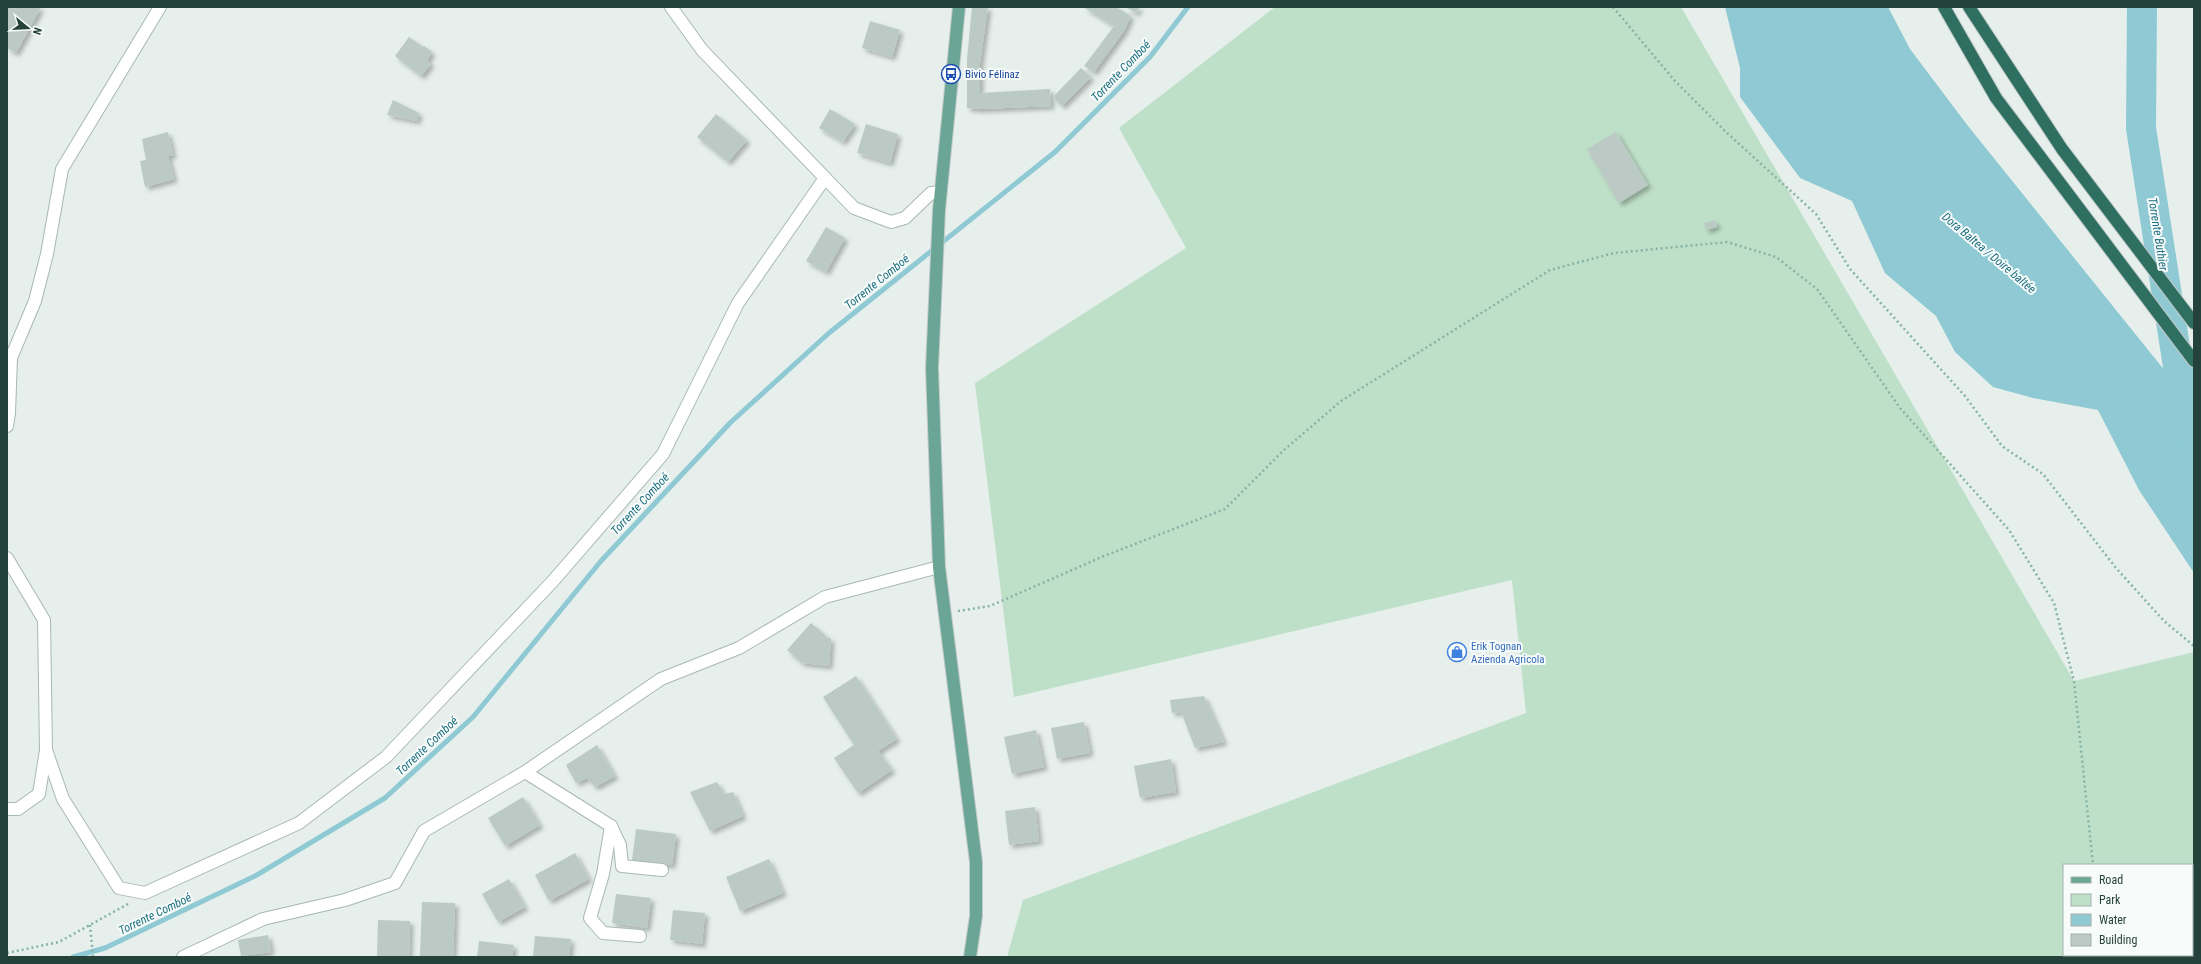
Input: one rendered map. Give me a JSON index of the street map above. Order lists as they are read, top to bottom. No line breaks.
{"water":["Torrente Comboé","Torrente Buthier","Dora Baltea / Doire baltée"],"places":{"bus stop":["Bivio Félinaz"],"shop":["Erik Tognan Azienda Agricola"]},"legend":["Road","Park","Water","Building"],"north":"right"}
